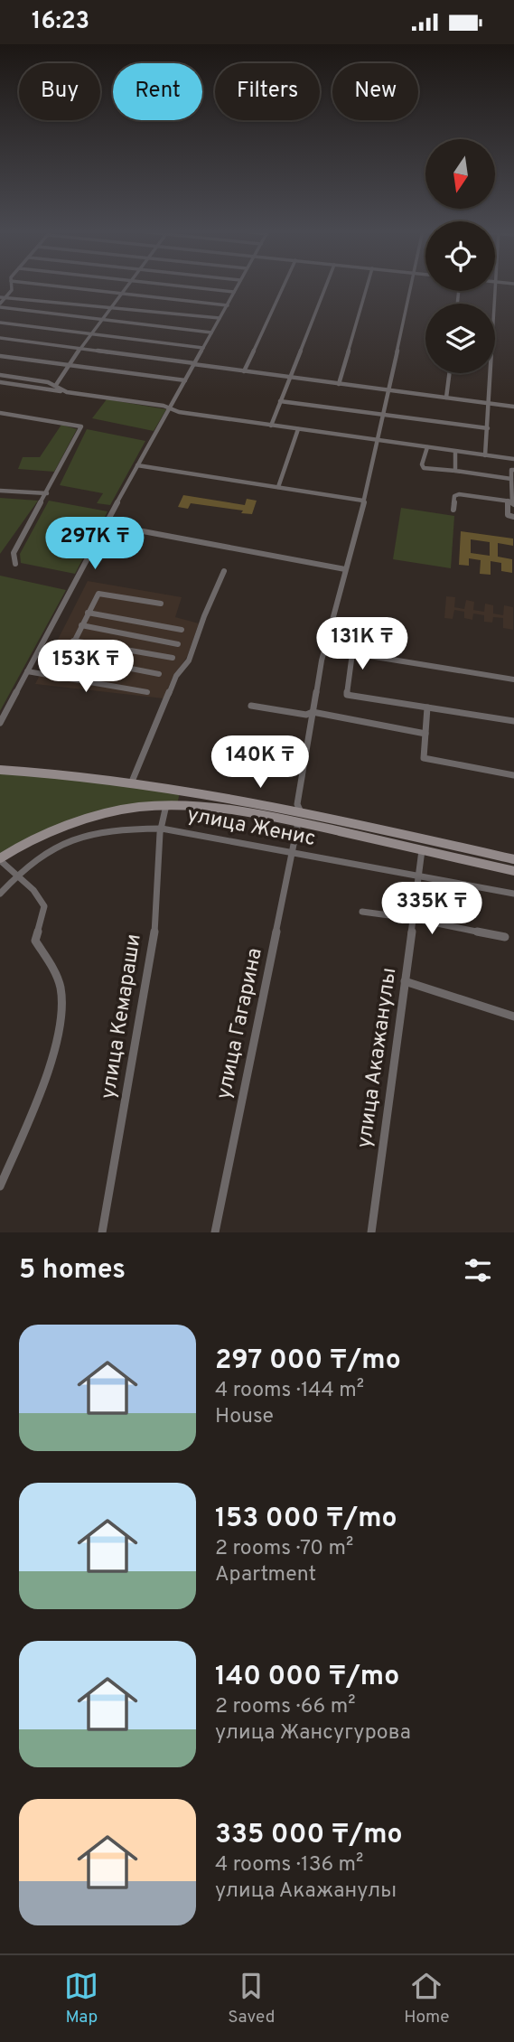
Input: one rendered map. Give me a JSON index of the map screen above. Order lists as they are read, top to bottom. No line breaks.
{"streets":{"street":["улица Женис","улица Кемараши","улица Гагарина","улица Акажанулы"]},"crossings":[["улица Женис","улица Кемараши"],["улица Женис","улица Гагарина"],["улица Женис","улица Акажанулы"]],"north":"bottom","page":{"status":"16:23","chip":["Buy","Rent","Filters","New"],"price":["297K ₸","131K ₸","153K ₸","140K ₸","335K ₸"],"heading":"5 homes","list":[{"name":"297 000 ₸/mo","note":"4 rooms · 144 m² · House"},{"name":"153 000 ₸/mo","note":"2 rooms · 70 m² · Apartment"},{"name":"140 000 ₸/mo","note":"2 rooms · 66 m² · улица Жансугурова"},{"name":"335 000 ₸/mo","note":"4 rooms · 136 m² · улица Акажанулы"}],"tabs":["Map","Saved","Home"]}}
